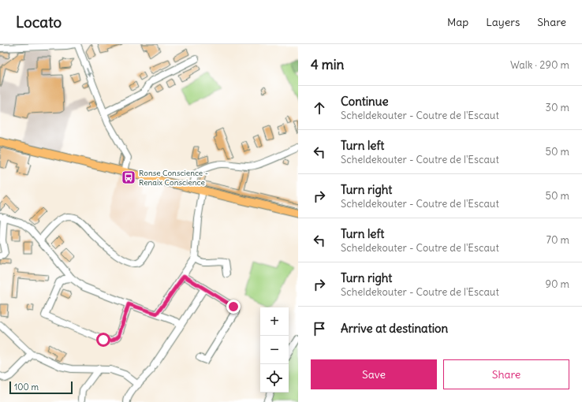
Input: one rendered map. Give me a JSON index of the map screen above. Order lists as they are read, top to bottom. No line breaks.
{"places":{"bus stop":["Ronse Conscience - Renaix Conscience"]},"scale_bar":"100 m","page":{"header":"Locato","nav":["Map","Layers","Share"],"heading":["4 min","Walk · 290 m"],"list":[["Continue","Scheldekouter - Coutre de l'Escaut","30 m"],["Turn left","Scheldekouter - Coutre de l'Escaut","50 m"],["Turn right","Scheldekouter - Coutre de l'Escaut","50 m"],["Turn left","Scheldekouter - Coutre de l'Escaut","70 m"],["Turn right","Scheldekouter - Coutre de l'Escaut","90 m"],"Arrive at destination"],"map_buttons":["+","−"],"buttons":["Save","Share"],"scale":"100 m"}}
